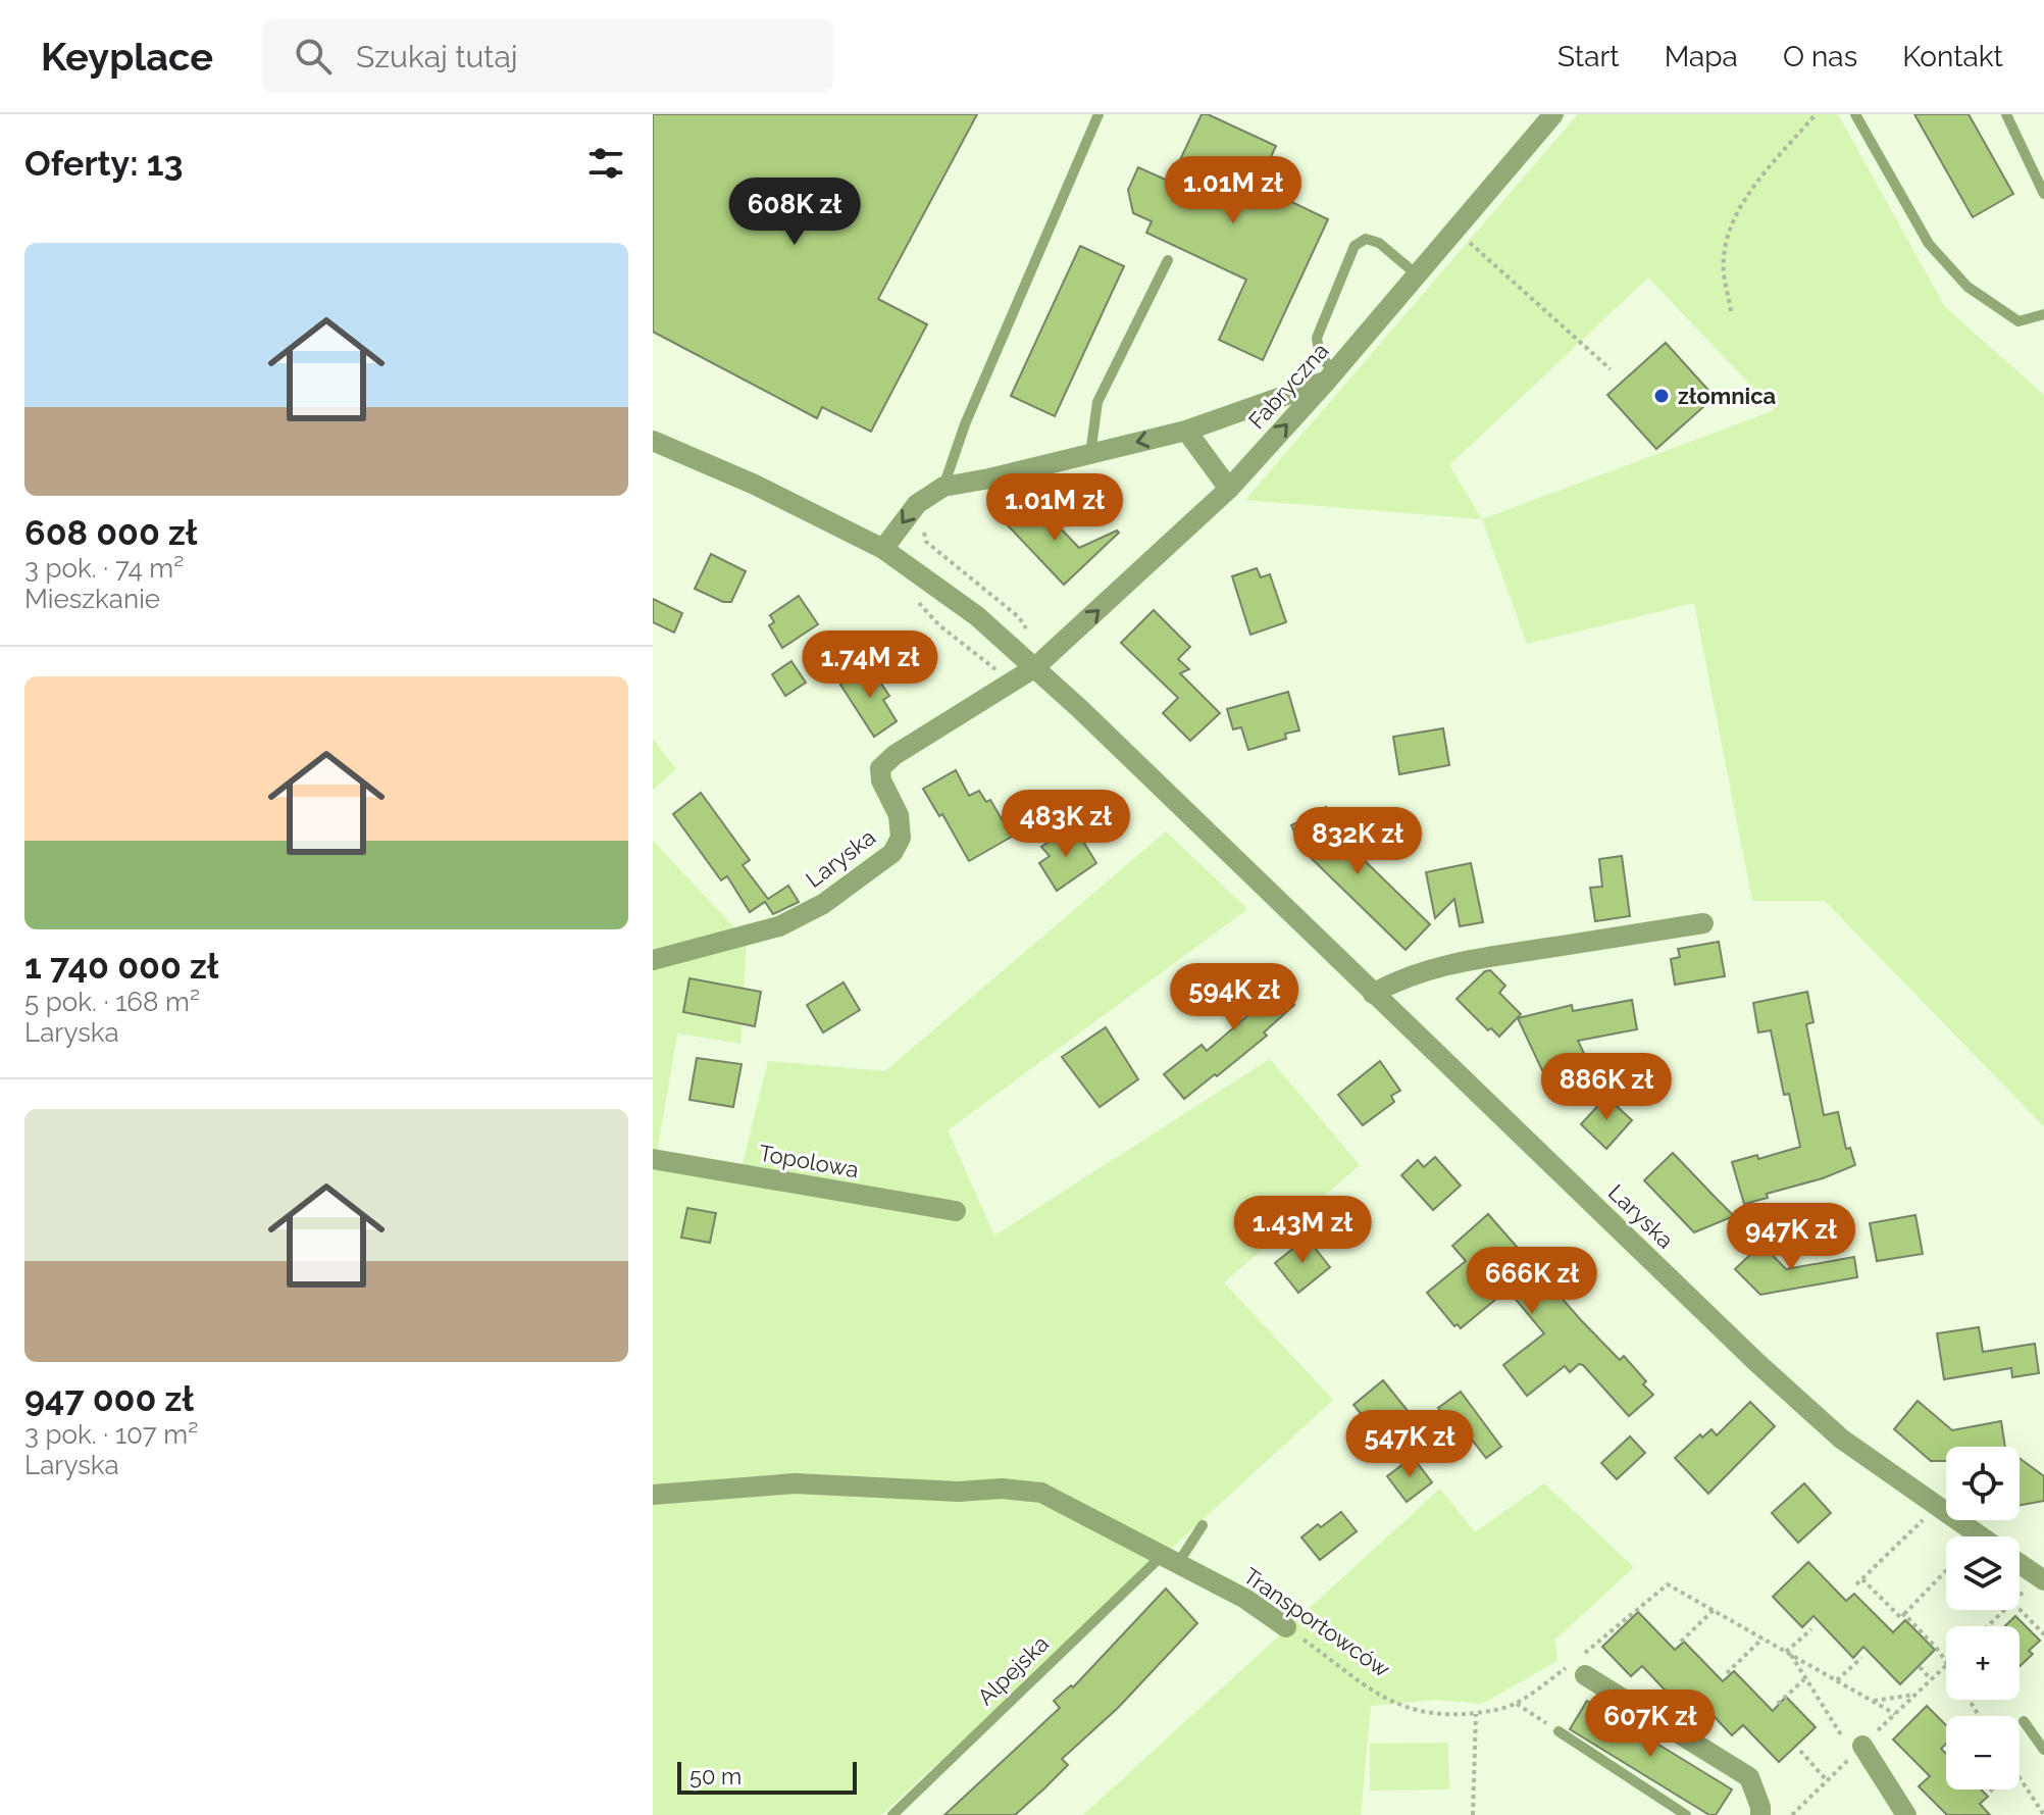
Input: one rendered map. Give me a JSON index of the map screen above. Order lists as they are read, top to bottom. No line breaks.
{"streets":{"street":["Fabryczna","Laryska","Topolowa","Transportowców"],"lane":["Alpejska"]},"crossings":[["Fabryczna","Laryska"],["Transportowców","Alpejska"]],"places":["złomnica"],"scale_bar":"50 m","page":{"header":"Keyplace","search":"Szukaj tutaj","nav":["Start","Mapa","O nas","Kontakt"],"heading":"Oferty: 13","price":["1.01M zł","608K zł","1.01M zł","1.74M zł","483K zł","832K zł","594K zł","886K zł","1.43M zł","947K zł","666K zł","547K zł","607K zł"],"list":[{"name":"608 000 zł","note":"3 pok. · 74 m² · Mieszkanie"},{"name":"1 740 000 zł","note":"5 pok. · 168 m² · Laryska"},{"name":"947 000 zł","note":"3 pok. · 107 m² · Laryska"}],"map_buttons":["+","−"],"scale":"50 m"}}
